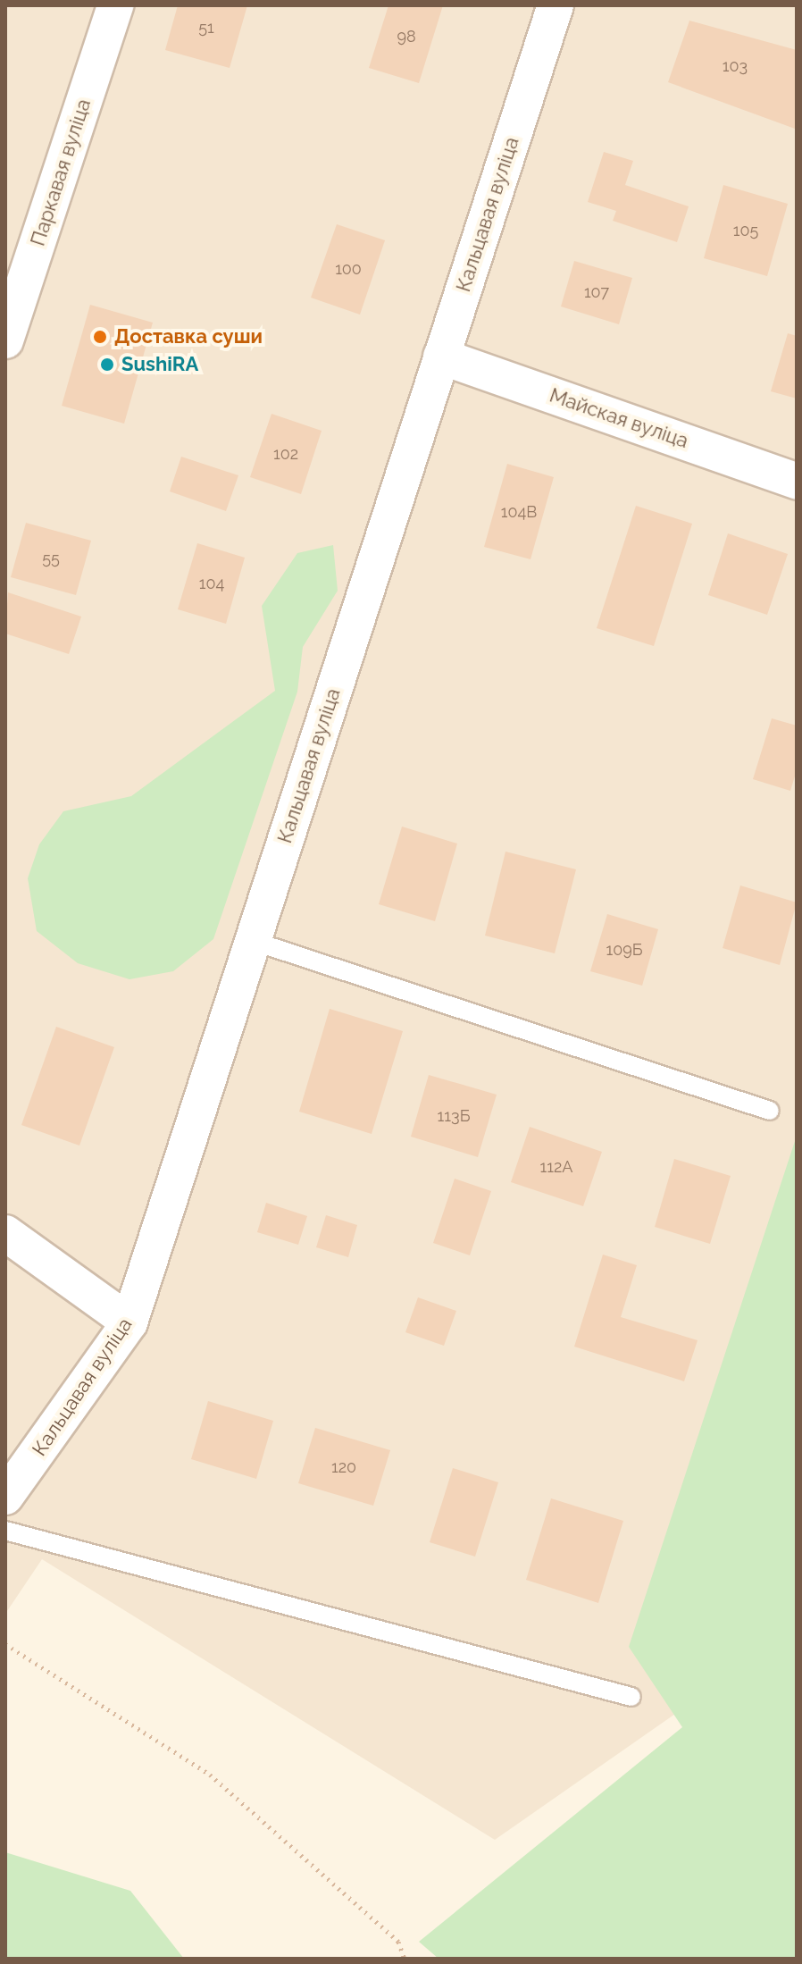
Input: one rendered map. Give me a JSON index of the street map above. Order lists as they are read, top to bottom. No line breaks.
{"streets":{"street":["Паркавая вуліца","Кальцавая вуліца","Майская вуліца"]},"crossings":[["Кальцавая вуліца","Майская вуліца"]],"places":["Доставка суши","SushiRA"],"house_numbers":["51","98","103","105","100","107","102","104В","55","104","109Б","113Б","112А","120"]}
